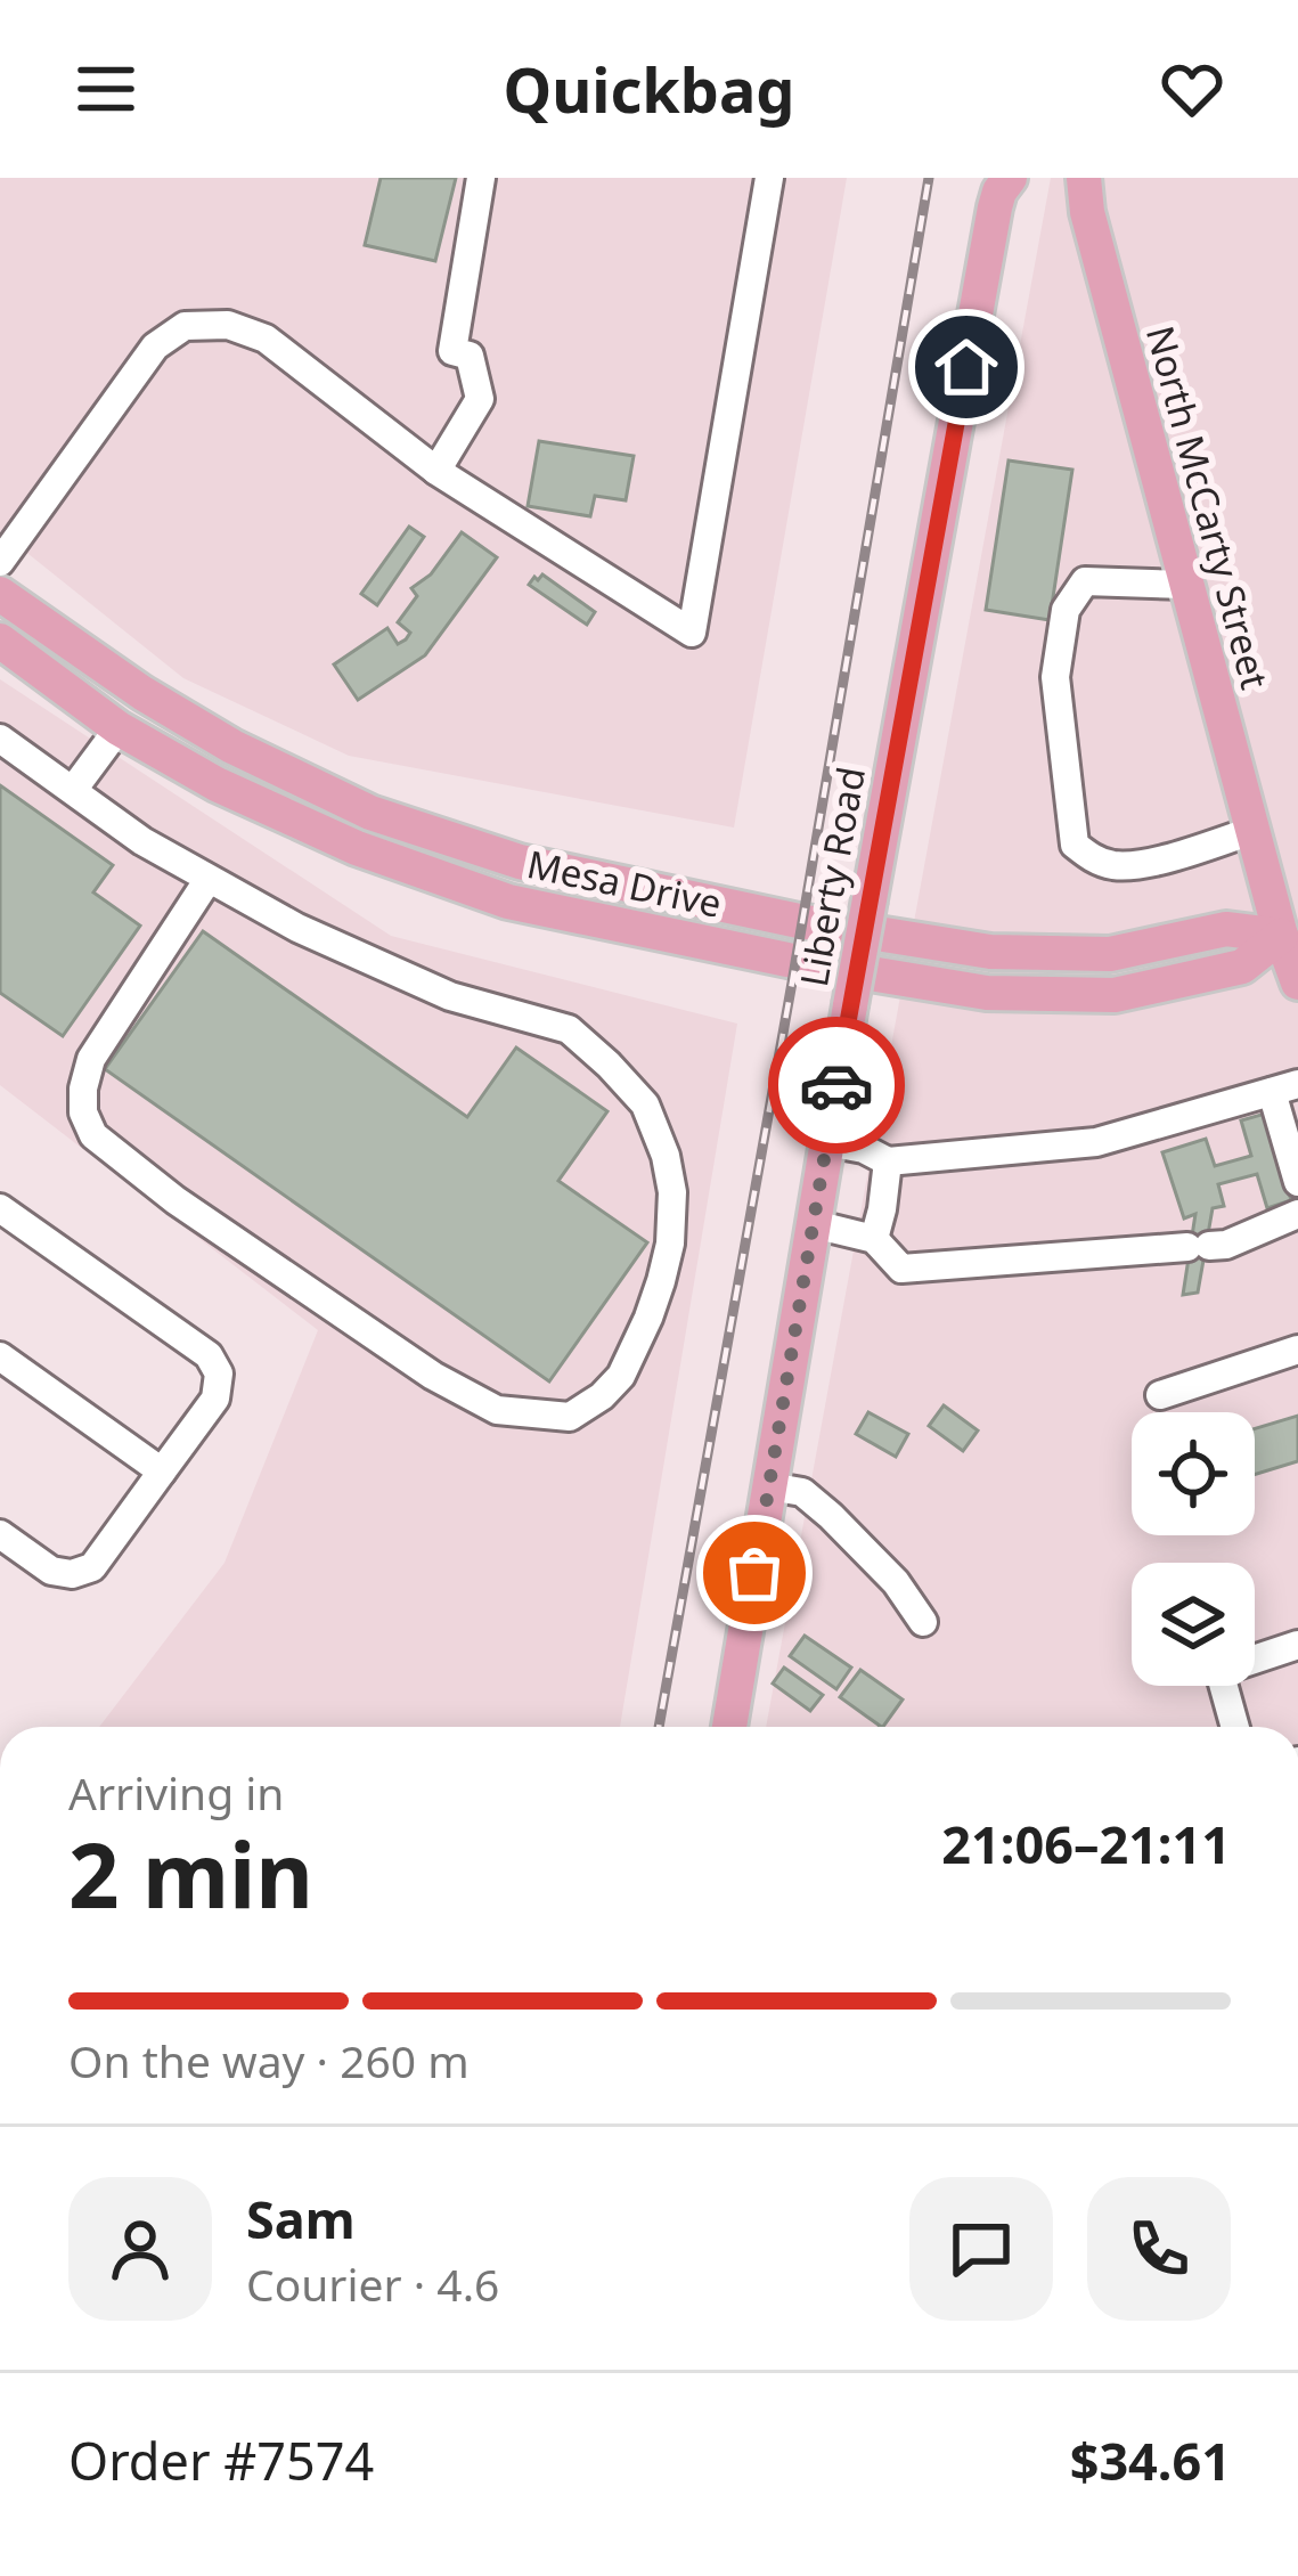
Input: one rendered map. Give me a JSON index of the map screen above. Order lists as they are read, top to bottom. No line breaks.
{"streets":{"main road":["North McCarty Street","Liberty Road","Mesa Drive"]},"crossings":[["North McCarty Street","Mesa Drive"]],"page":{"header":"Quickbag","heading":["2 min","Arriving in","21:06–21:11"],"panel":["Sam","Courier · 4.6","Order #7574","$34.61"],"bar":"On the way · 260 m"}}
